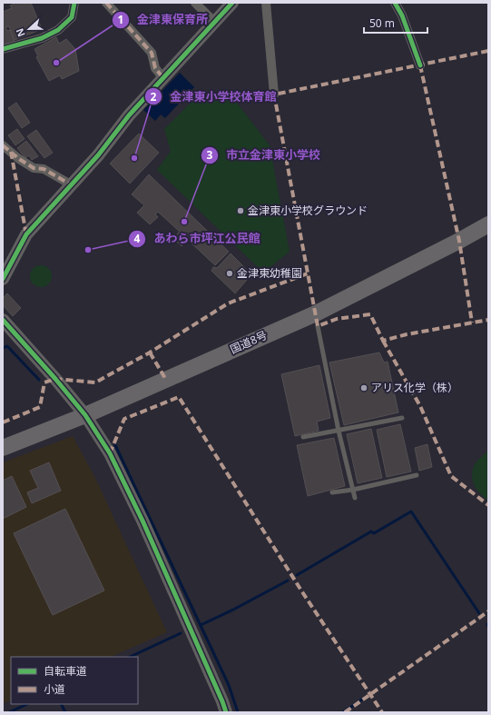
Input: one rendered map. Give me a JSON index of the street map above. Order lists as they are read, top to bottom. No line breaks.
{"streets":{"highway":["国道8号"]},"places":["金津東保育所","金津東小学校体育館","金津東小学校グラウンド","市立金津東小学校","あわら市坪江公民館","金津東幼稚園","アリス化学（株）"],"legend":["自転車道","小道"],"scale_bar":"50 m","north":"left"}
